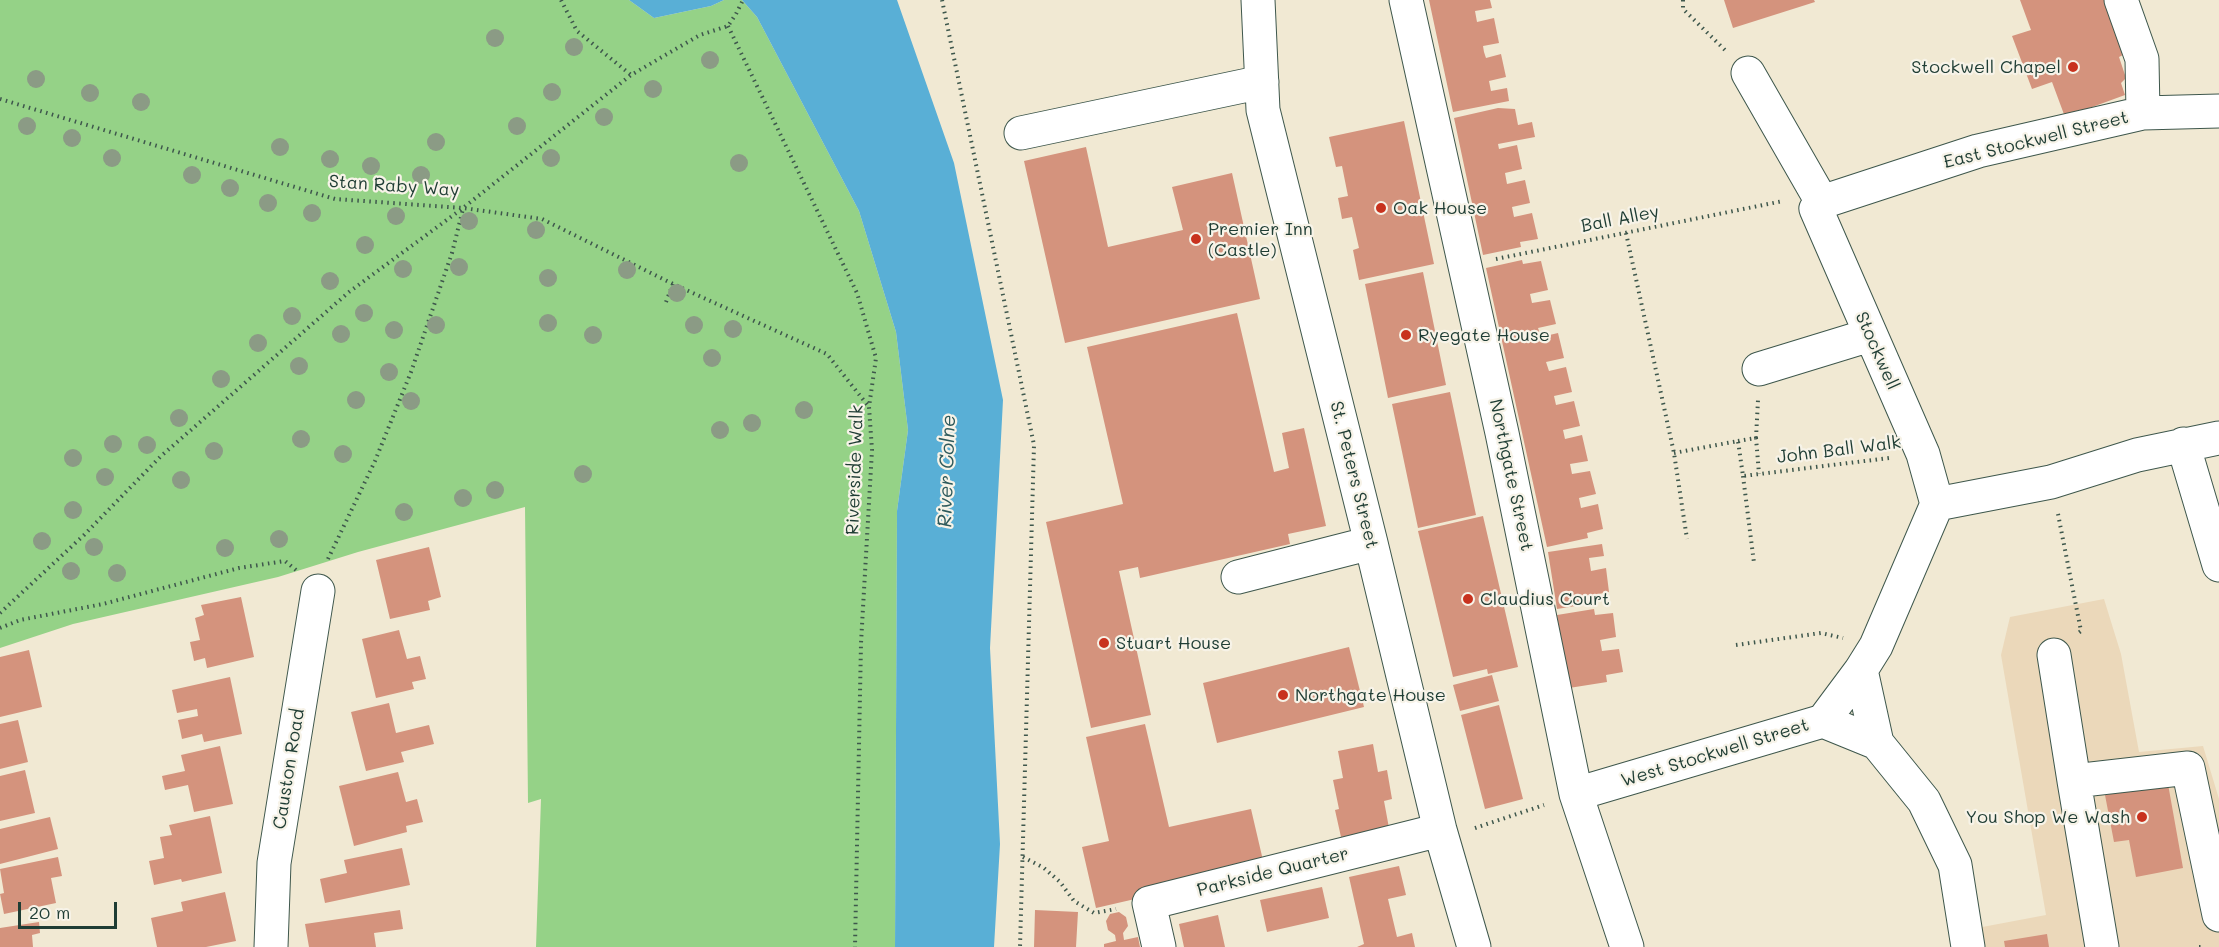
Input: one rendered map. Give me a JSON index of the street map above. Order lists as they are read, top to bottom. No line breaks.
{"streets":{"street":["East Stockwell Street","Stockwell","St. Peters Street","Northgate Street","West Stockwell Street","Causton Road","Parkside Quarter"],"path":["Stan Raby Way","Ball Alley","John Ball Walk","Riverside Walk"]},"crossings":[["East Stockwell Street","Stockwell"],["Stan Raby Way","Riverside Walk"],["Ball Alley","Northgate Street"],["Stockwell","John Ball Walk"],["Stockwell","West Stockwell Street"],["St. Peters Street","Parkside Quarter"],["Northgate Street","West Stockwell Street"]],"water":["River Colne"],"places":["Stockwell Chapel","Oak House","Premier Inn (Castle)","Ryegate House","Claudius Court","Stuart House","Northgate House","You Shop We Wash"],"scale_bar":"20 m"}
